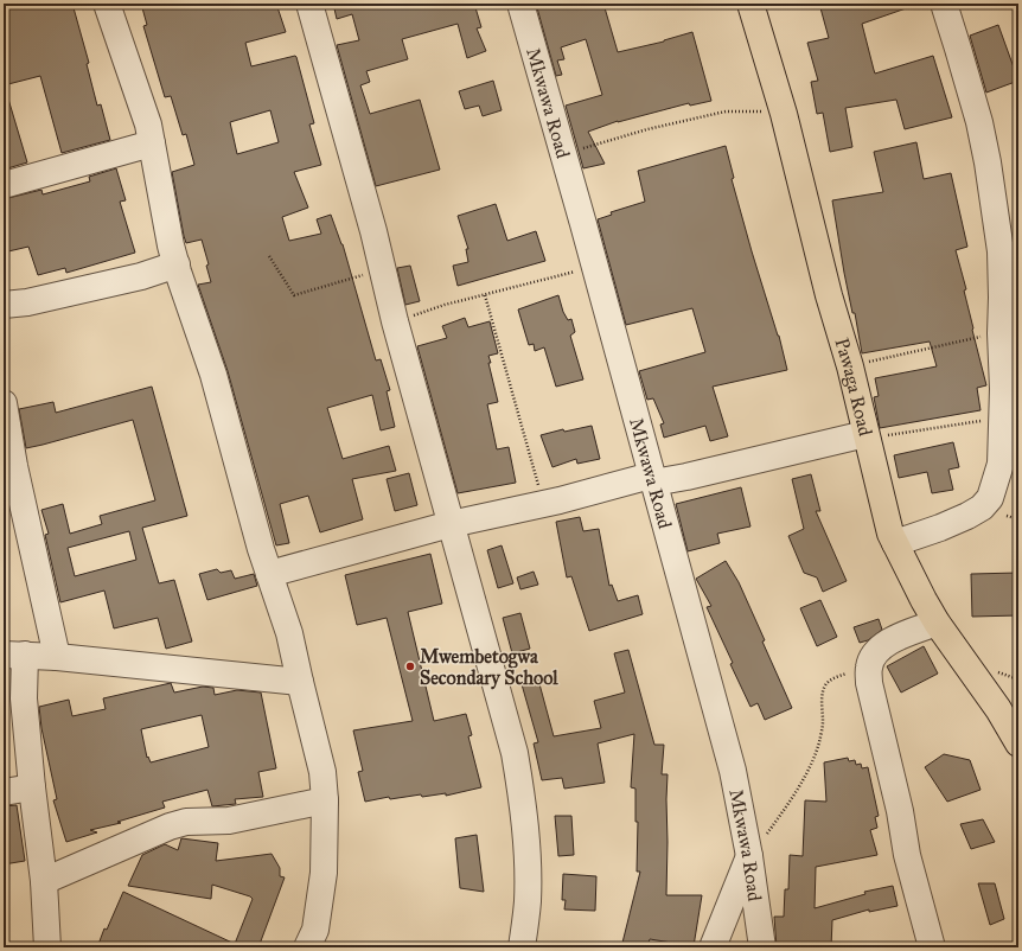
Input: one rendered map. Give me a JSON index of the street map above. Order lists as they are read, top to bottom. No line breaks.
{"streets":{"main road":["Pawaga Road"],"street":["Mkwawa Road"]},"places":["Mwembetogwa Secondary School"]}
